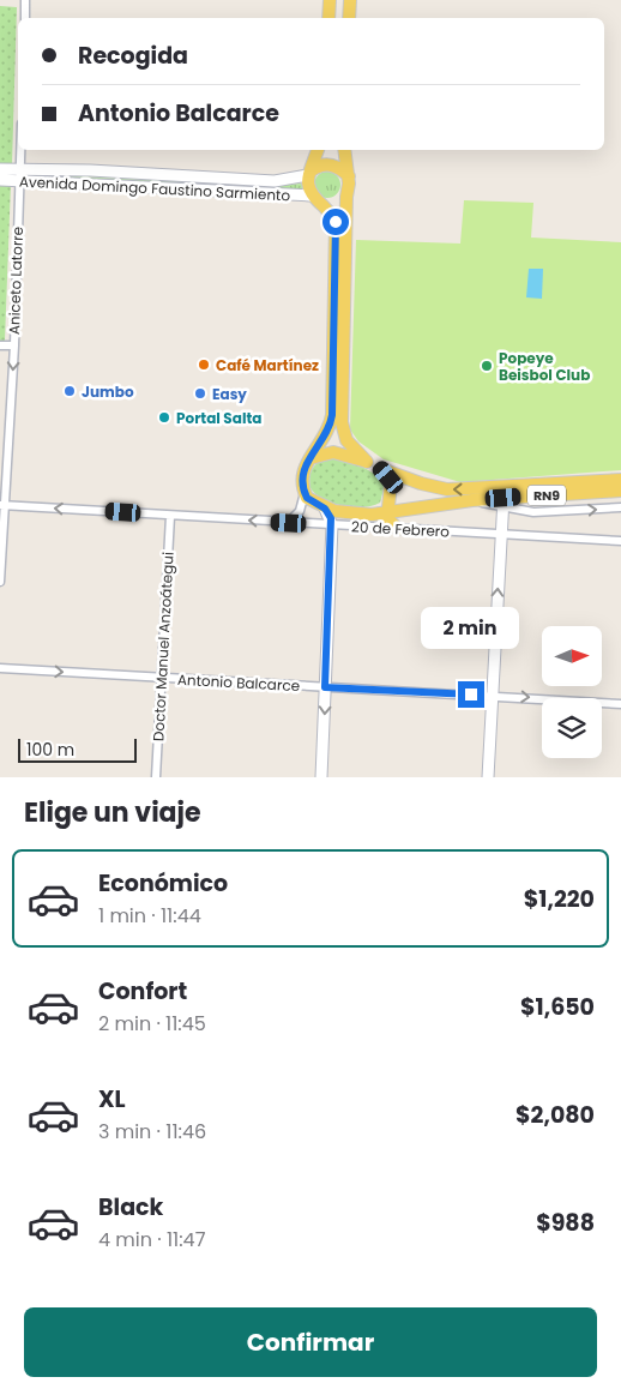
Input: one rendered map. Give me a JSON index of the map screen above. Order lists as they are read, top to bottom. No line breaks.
{"streets":{"main road":["Avenida Domingo Faustino Sarmiento","RN9"],"street":["Aniceto Latorre","20 de Febrero","Doctor Manuel Anzoátegui","Antonio Balcarce"]},"crossings":[["Avenida Domingo Faustino Sarmiento","Aniceto Latorre"],["Aniceto Latorre","20 de Febrero"],["20 de Febrero","Doctor Manuel Anzoátegui"],["Doctor Manuel Anzoátegui","Antonio Balcarce"]],"one_way":["Aniceto Latorre","20 de Febrero","Antonio Balcarce"],"places":["Café Martínez","Popeye Beisbol Club","Jumbo","Easy","Portal Salta"],"scale_bar":"100 m","north":"right","page":{"banner":["Recogida","Antonio Balcarce"],"bubble":"2 min","scale":"100 m","heading":"Elige un viaje","list":[{"name":"Económico","note":"1 min · 11:44","value":"$1,220"},{"name":"Confort","note":"2 min · 11:45","value":"$1,650"},{"name":"XL","note":"3 min · 11:46","value":"$2,080"},{"name":"Black","note":"4 min · 11:47","value":"$988"}],"buttons":"Confirmar"}}
